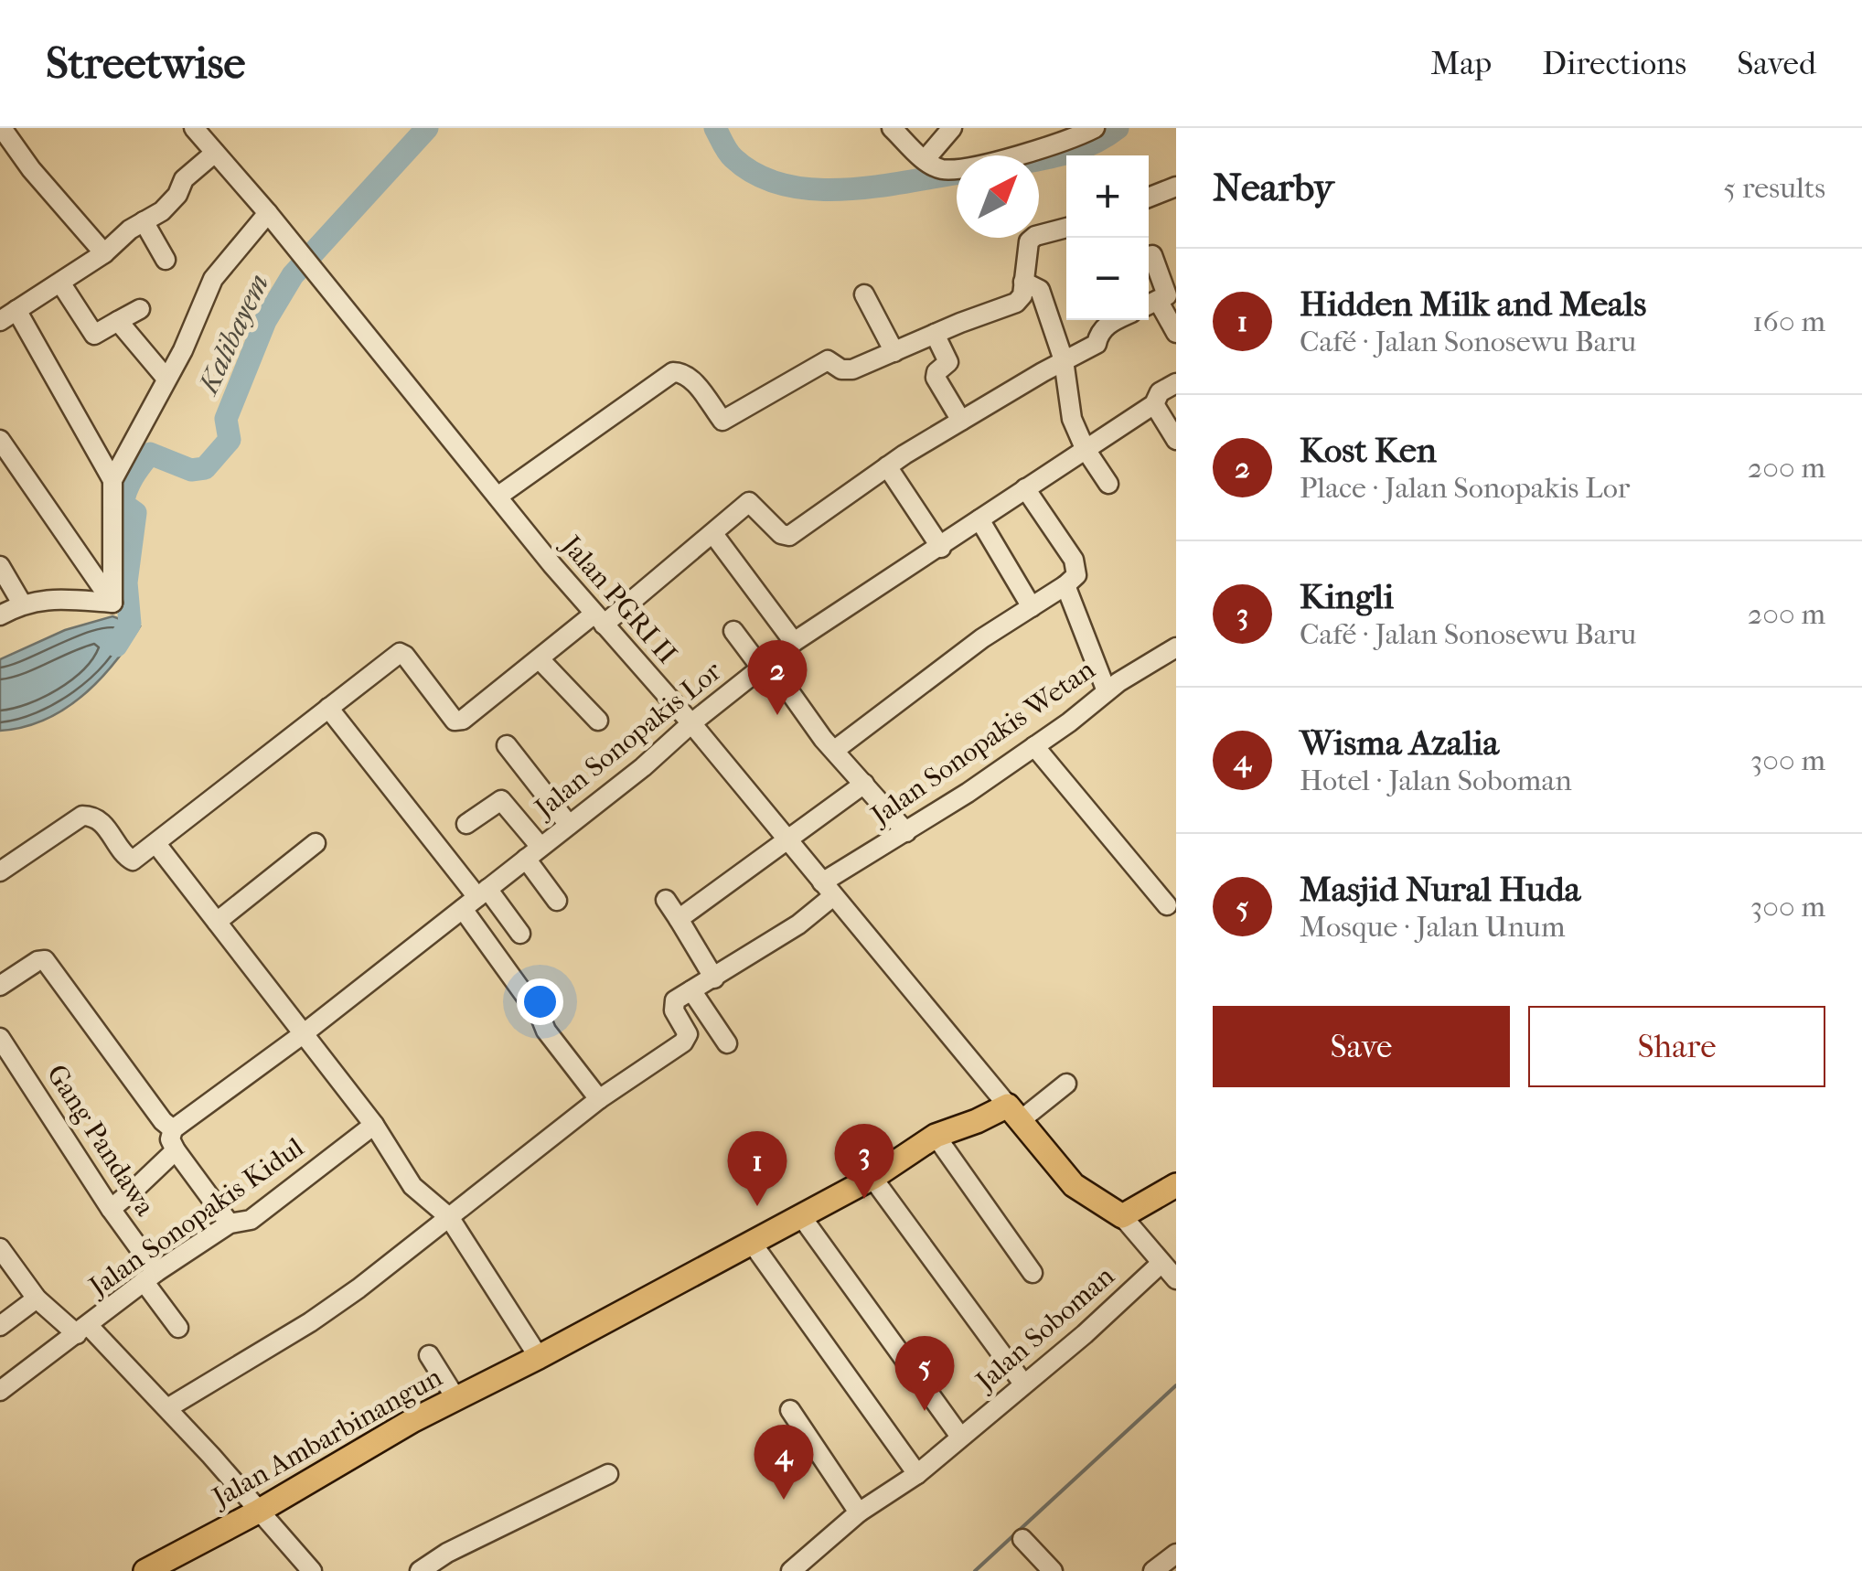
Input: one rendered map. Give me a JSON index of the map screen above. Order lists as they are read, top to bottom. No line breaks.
{"streets":{"main road":["Jalan Ambarbinangun"],"street":["Jalan PGRI II","Jalan Sonopakis Lor","Jalan Sonopakis Wetan","Gang Pandawa","Jalan Sonopakis Kidul","Jalan Soboman"]},"crossings":[["Jalan PGRI II","Jalan Sonopakis Lor"],["Jalan PGRI II","Jalan Sonopakis Wetan"],["Jalan PGRI II","Jalan Ambarbinangun"],["Gang Pandawa","Jalan Sonopakis Kidul"]],"water":["Kalibayem"],"north":"top right","page":{"header":"Streetwise","nav":["Map","Directions","Saved"],"heading":["Nearby","5 results"],"map_buttons":["+","−"],"list":[{"mark":"1","name":"Hidden Milk and Meals","note":"Café · Jalan Sonosewu Baru","value":"160 m"},{"mark":"2","name":"Kost Ken","note":"Place · Jalan Sonopakis Lor","value":"200 m"},{"mark":"3","name":"Kingli","note":"Café · Jalan Sonosewu Baru","value":"200 m"},{"mark":"4","name":"Wisma Azalia","note":"Hotel · Jalan Soboman","value":"300 m"},{"mark":"5","name":"Masjid Nural Huda","note":"Mosque · Jalan Unum","value":"300 m"}],"pins":["2","3","1","5","4"],"buttons":["Save","Share"]}}
